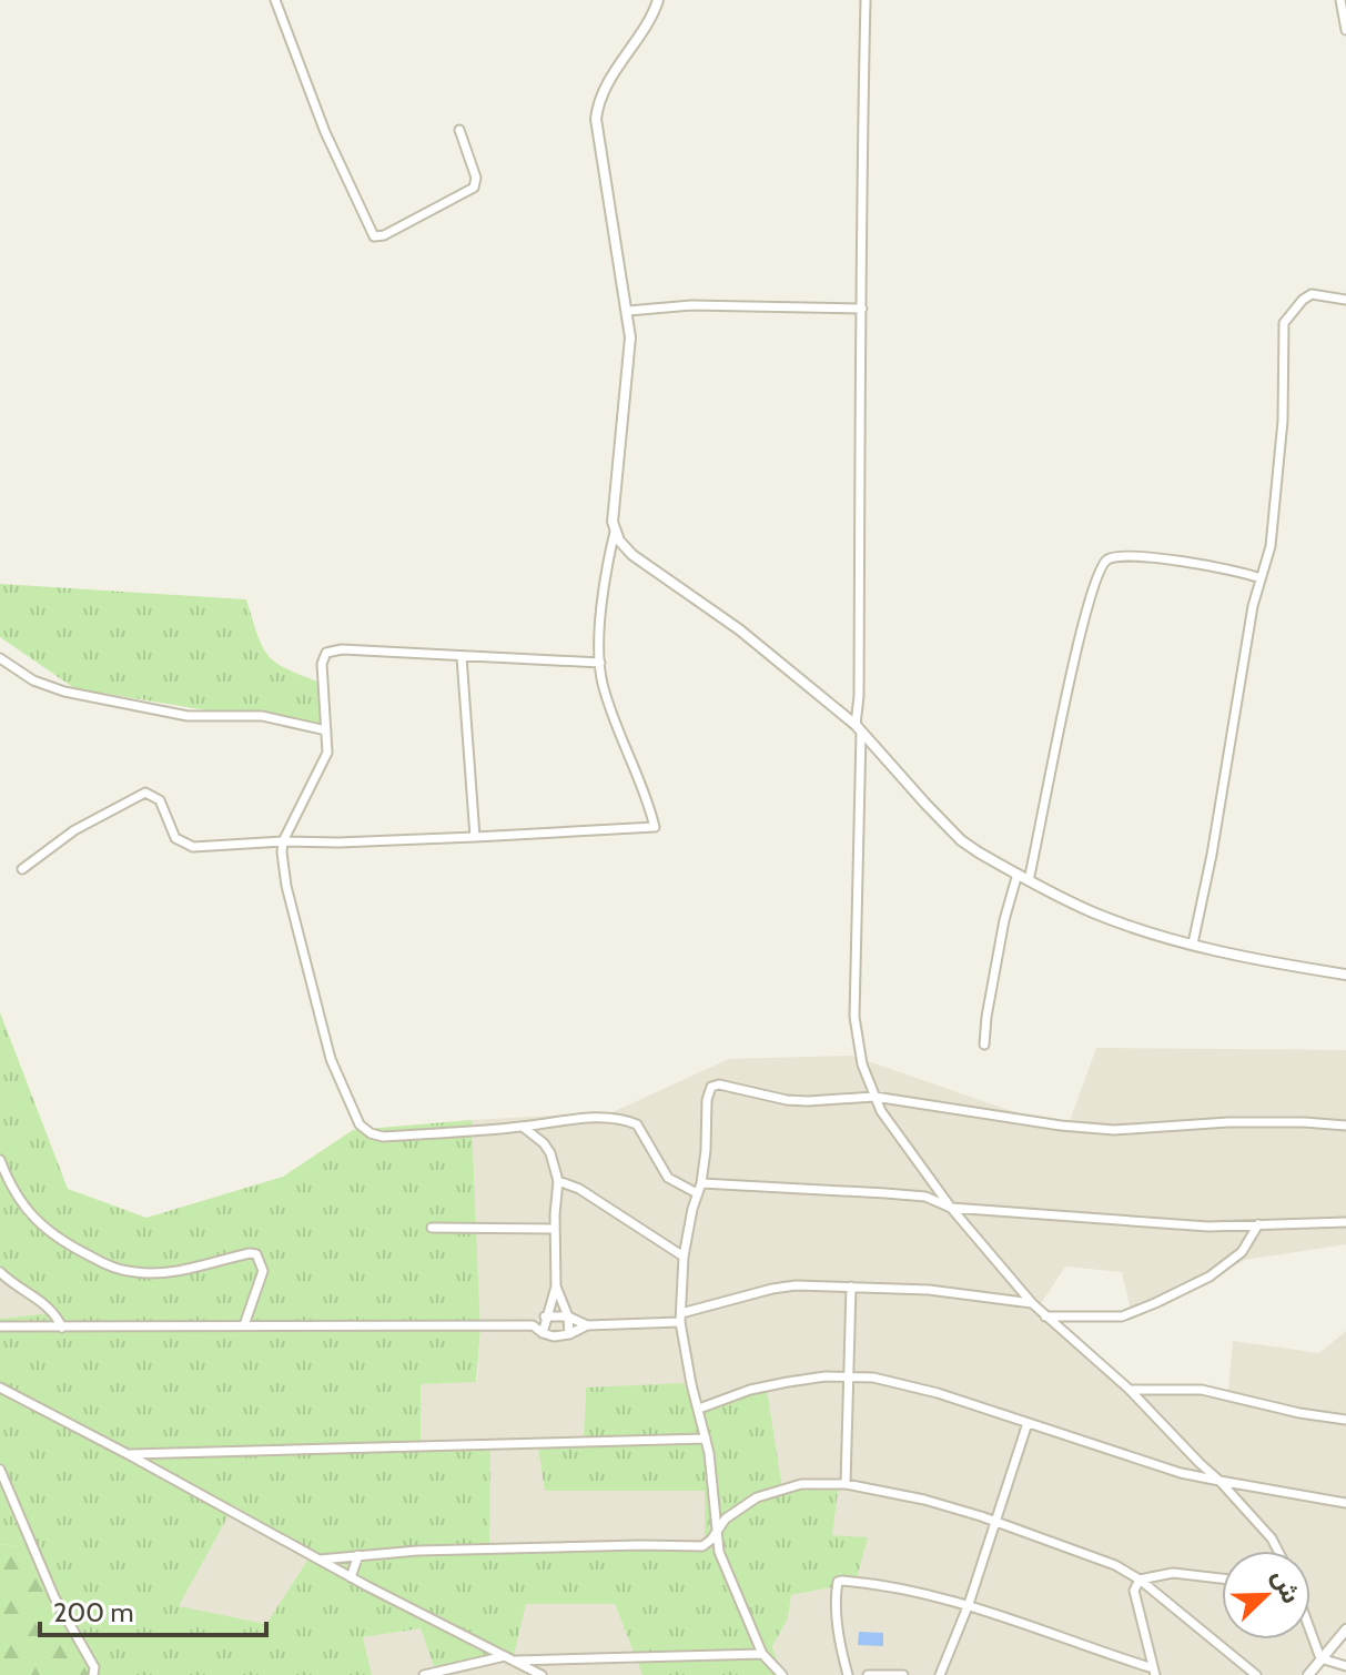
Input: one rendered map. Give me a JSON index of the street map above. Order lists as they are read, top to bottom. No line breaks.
{"scale_bar":"200 m","north":"top right"}
